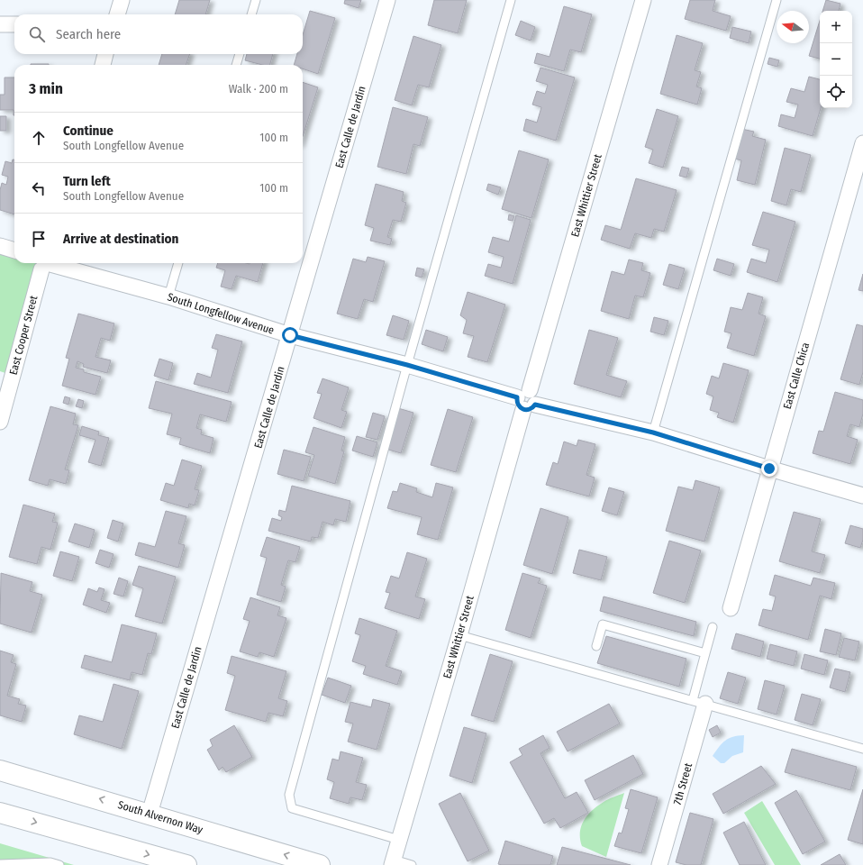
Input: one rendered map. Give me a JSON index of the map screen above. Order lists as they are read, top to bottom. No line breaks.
{"streets":{"main road":["South Alvernon Way"],"street":["East Calle de Jardin","East Whittier Street","South Longfellow Avenue","East Cooper Street","East Calle Chica","7th Street"]},"crossings":[["East Calle de Jardin","South Longfellow Avenue"],["East Calle de Jardin","South Alvernon Way"],["East Whittier Street","South Longfellow Avenue"],["South Longfellow Avenue","East Cooper Street"],["South Longfellow Avenue","East Calle Chica"]],"north":"left","page":{"map_buttons":["+","−"],"search":"Search here","heading":["3 min","Walk · 200 m"],"list":[["Continue","South Longfellow Avenue","100 m"],["Turn left","South Longfellow Avenue","100 m"],"Arrive at destination"]}}
